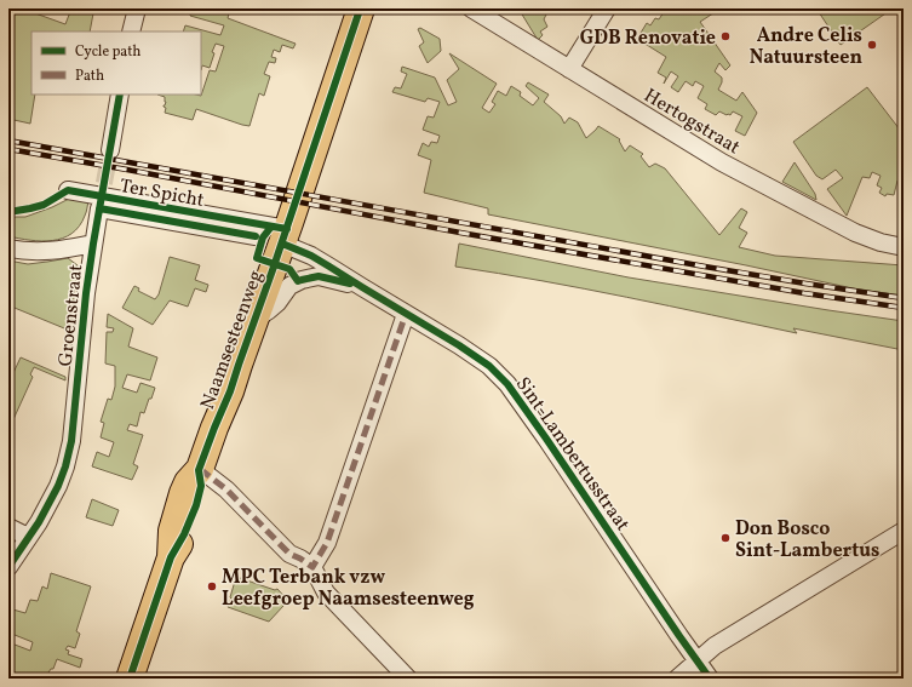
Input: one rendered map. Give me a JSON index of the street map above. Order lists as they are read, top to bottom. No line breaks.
{"streets":{"main road":["Naamsesteenweg"],"street":["Hertogstraat","Ter Spicht","Groenstraat","Sint-Lambertusstraat"]},"crossings":[["Ter Spicht","Naamsesteenweg"],["Ter Spicht","Sint-Lambertusstraat"],["Naamsesteenweg","Sint-Lambertusstraat"]],"places":["GDB Renovatie","Andre Celis Natuursteen","Don Bosco Sint-Lambertus","MPC Terbank vzw Leefgroep Naamsesteenweg"],"legend":["Cycle path","Path"]}
